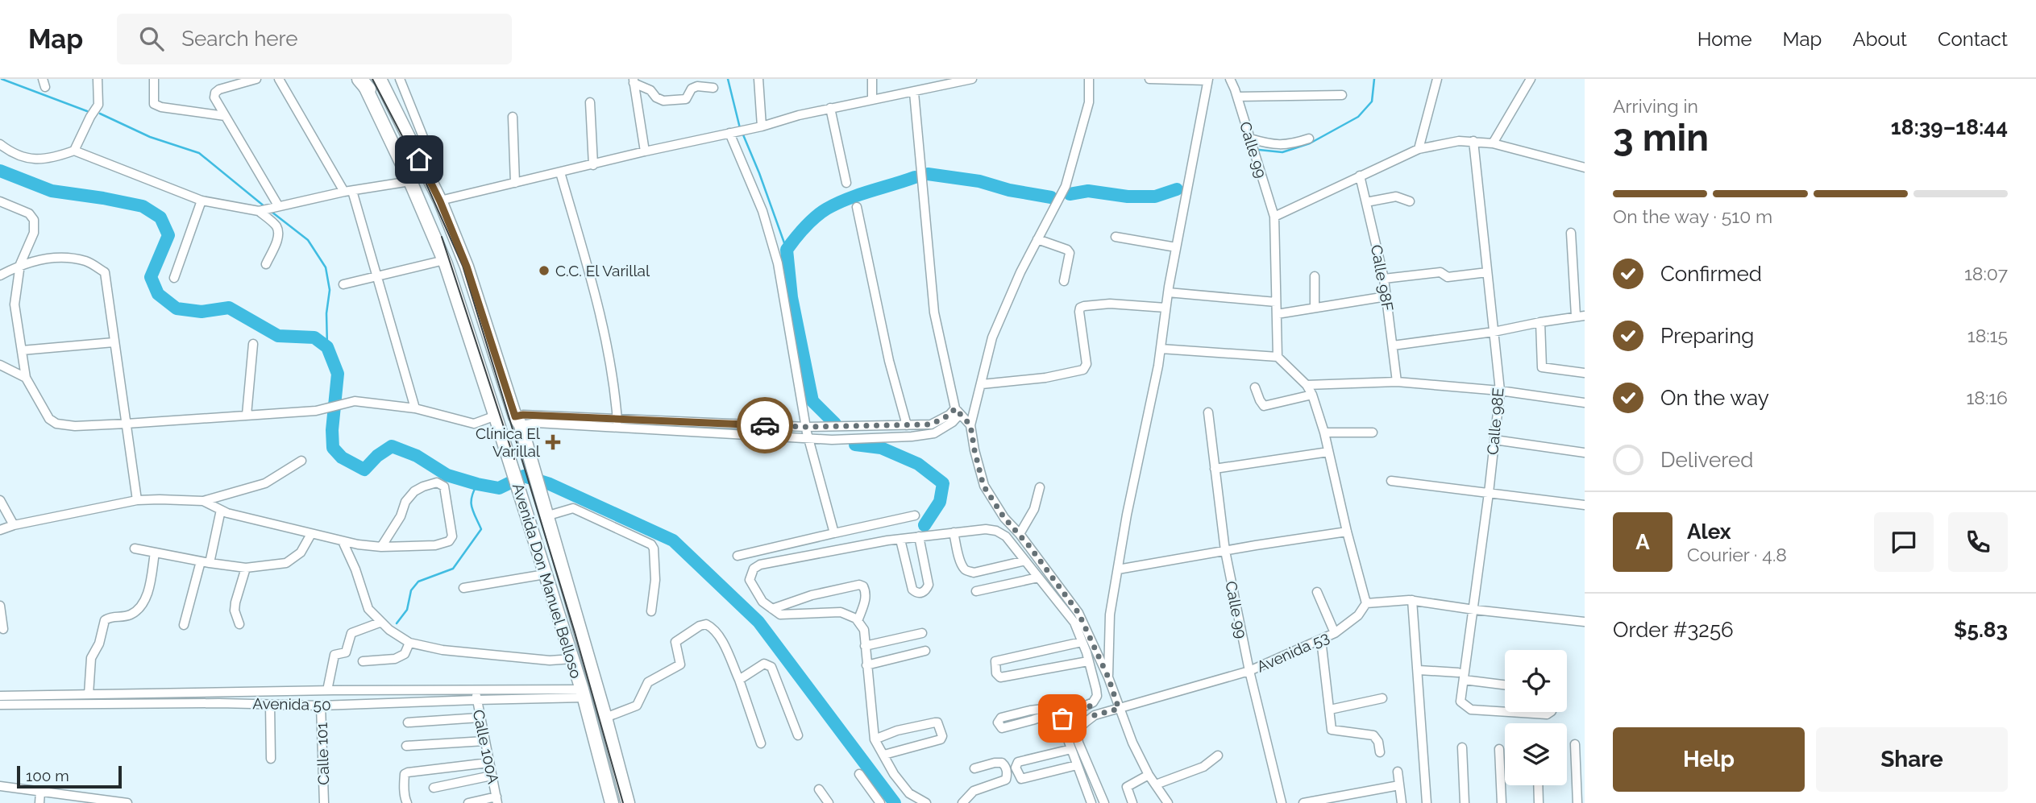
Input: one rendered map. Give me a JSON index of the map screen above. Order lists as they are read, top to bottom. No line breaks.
{"streets":{"main road":["Avenida Don Manuel Belloso"],"street":["Calle 99","Calle 98F","Calle 98E","Avenida 53","Avenida 50","Calle 100A","Calle 101"]},"crossings":[["Calle 99","Avenida 53"],["Avenida Don Manuel Belloso","Avenida 50"],["Avenida 50","Calle 100A"],["Avenida 50","Calle 101"]],"places":{"other":["C.C. El Varillal"],"health":["Clínica El Varillal"]},"scale_bar":"100 m","page":{"header":"Map","search":"Search here","nav":["Home","Map","About","Contact"],"heading":["3 min","Arriving in","18:39–18:44"],"panel":["Alex","Courier · 4.8","Order #3256","$5.83"],"bar":"On the way · 510 m","list":[["Confirmed","18:07"],["Preparing","18:15"],["On the way","18:16"],"Delivered"],"round":"A","buttons":["Help","Share"],"scale":"100 m"}}
